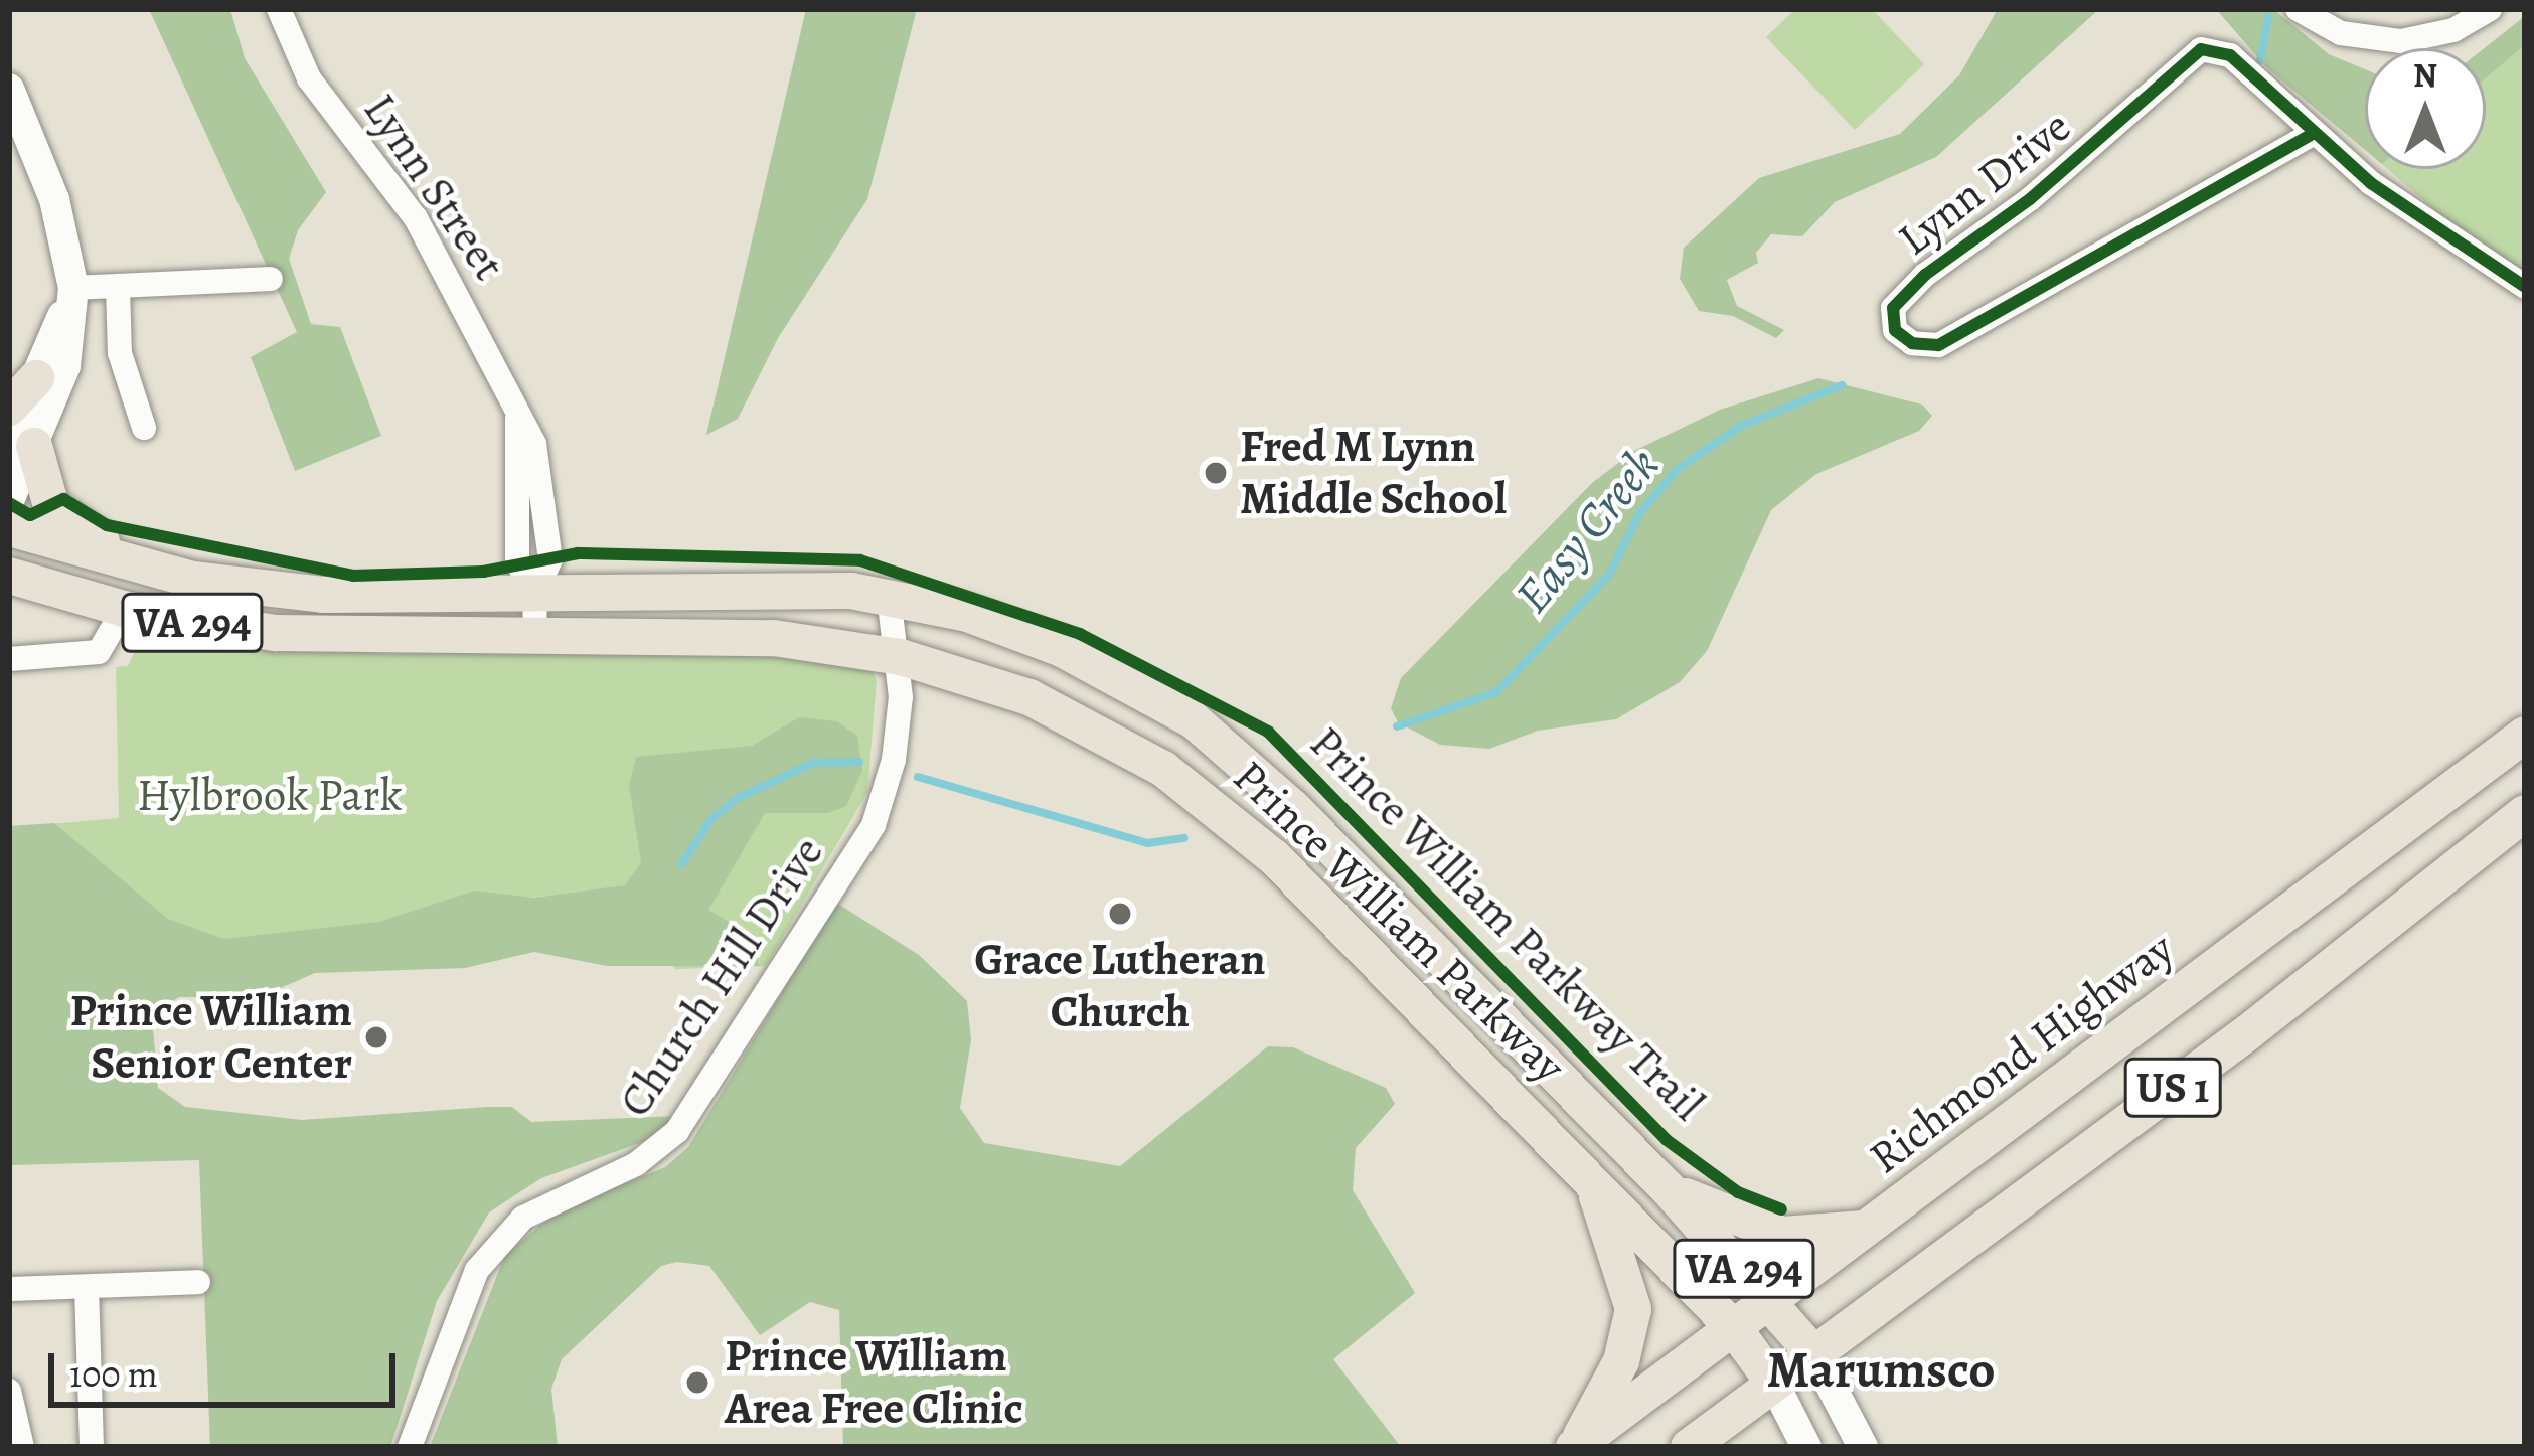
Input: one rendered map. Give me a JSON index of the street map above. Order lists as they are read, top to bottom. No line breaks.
{"streets":{"main road":["VA 294","Prince William Parkway","Richmond Highway","US 1"],"street":["Lynn Drive","Lynn Street","Church Hill Drive"],"cycle path":["Prince William Parkway Trail"]},"crossings":[["Lynn Street","Prince William Parkway"],["Prince William Parkway","Church Hill Drive"],["Prince William Parkway","Richmond Highway"],["Prince William Parkway","US 1"]],"districts":["Marumsco"],"water":["Easy Creek"],"parks":["Hylbrook Park"],"places":["Fred M Lynn Middle School","Grace Lutheran Church","Prince William Senior Center","Prince William Area Free Clinic"],"scale_bar":"100 m","north":"top"}
